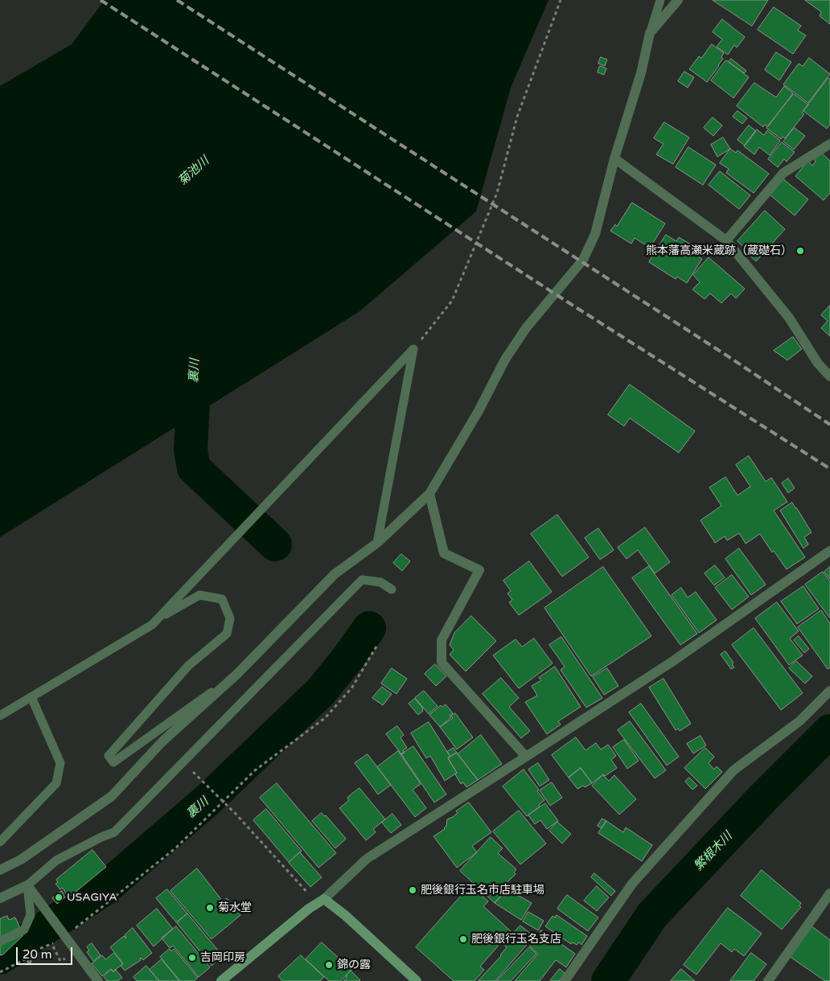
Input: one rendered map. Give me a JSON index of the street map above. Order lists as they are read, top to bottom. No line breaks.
{"water":["菊池川","裏川","繁根木川"],"places":["熊本藩高瀬米蔵跡（蔵礎石）","肥後銀行玉名市店駐車場","USAGIYA","菊水堂","肥後銀行玉名支店","吉岡印房","錦の露"],"scale_bar":"20 m"}
